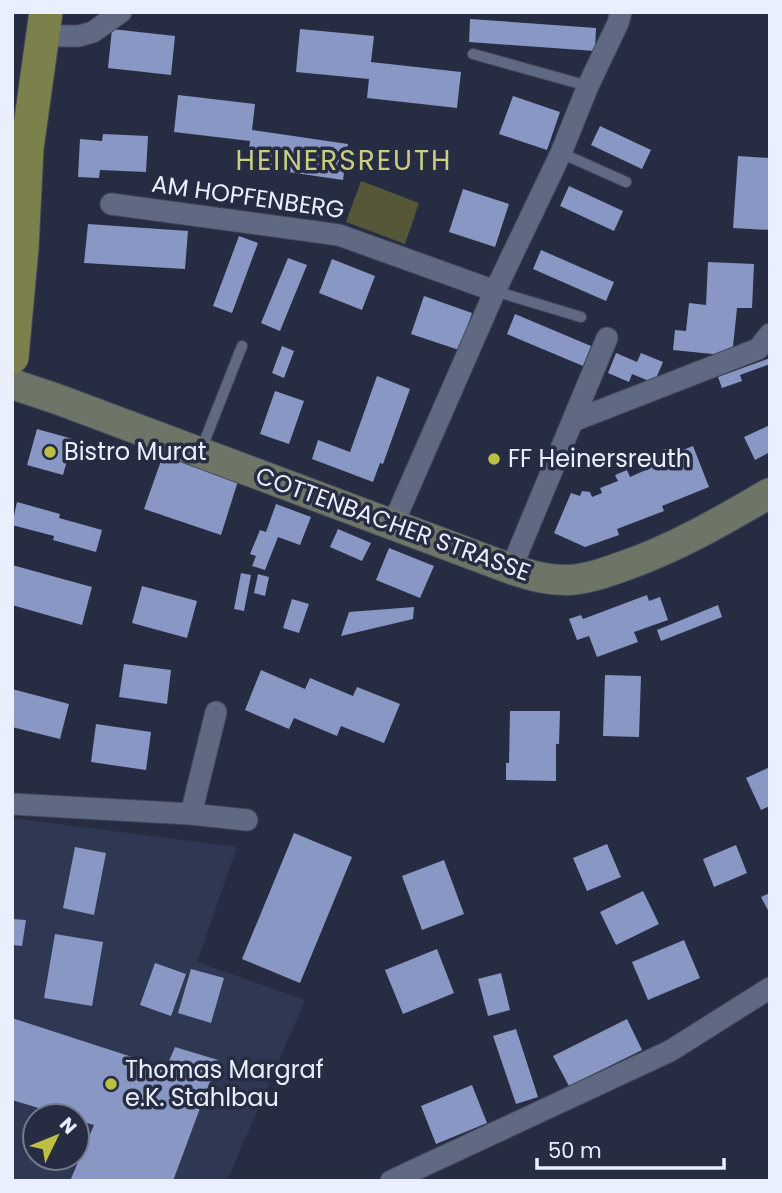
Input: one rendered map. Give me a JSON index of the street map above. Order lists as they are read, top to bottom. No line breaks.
{"streets":{"street":["AM HOPFENBERG","COTTENBACHER STRASSE"]},"districts":["HEINERSREUTH"],"places":["Bistro Murat","FF Heinersreuth","Thomas Margraf e.K. Stahlbau"],"scale_bar":"50 m","north":"top right"}
